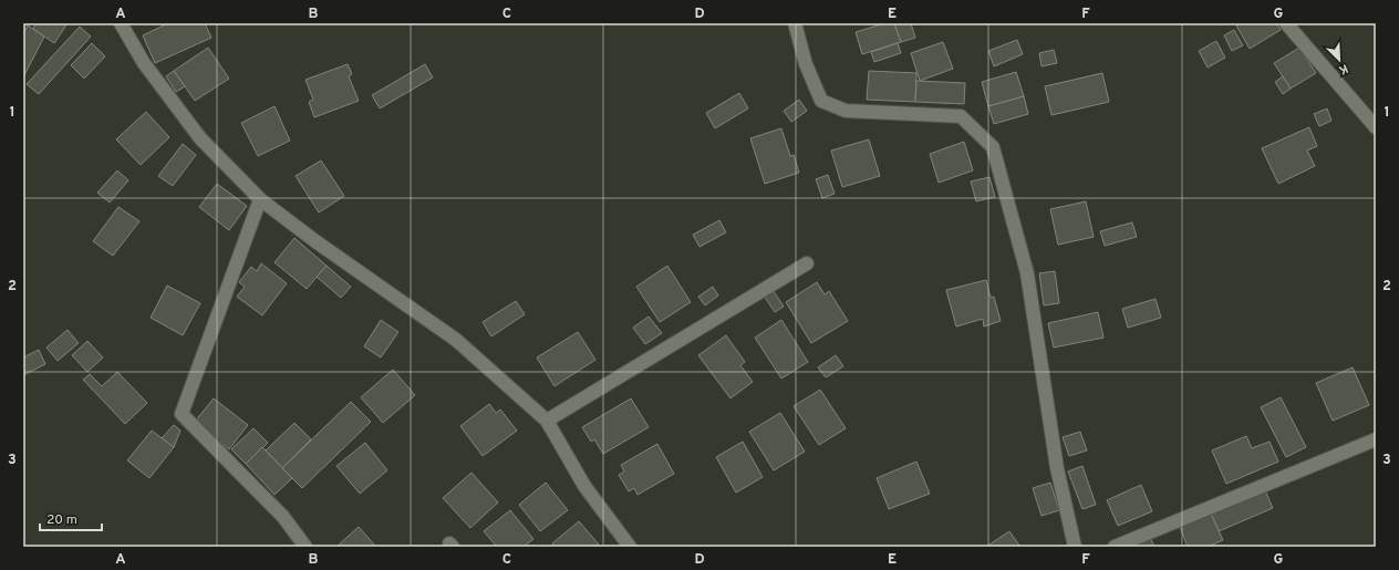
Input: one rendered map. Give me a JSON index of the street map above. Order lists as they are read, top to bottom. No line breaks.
{"scale_bar":"20 m","north":"bottom right","grid":{"columns":["A","B","C","D","E","F","G"],"rows":["1","2","3"]}}
